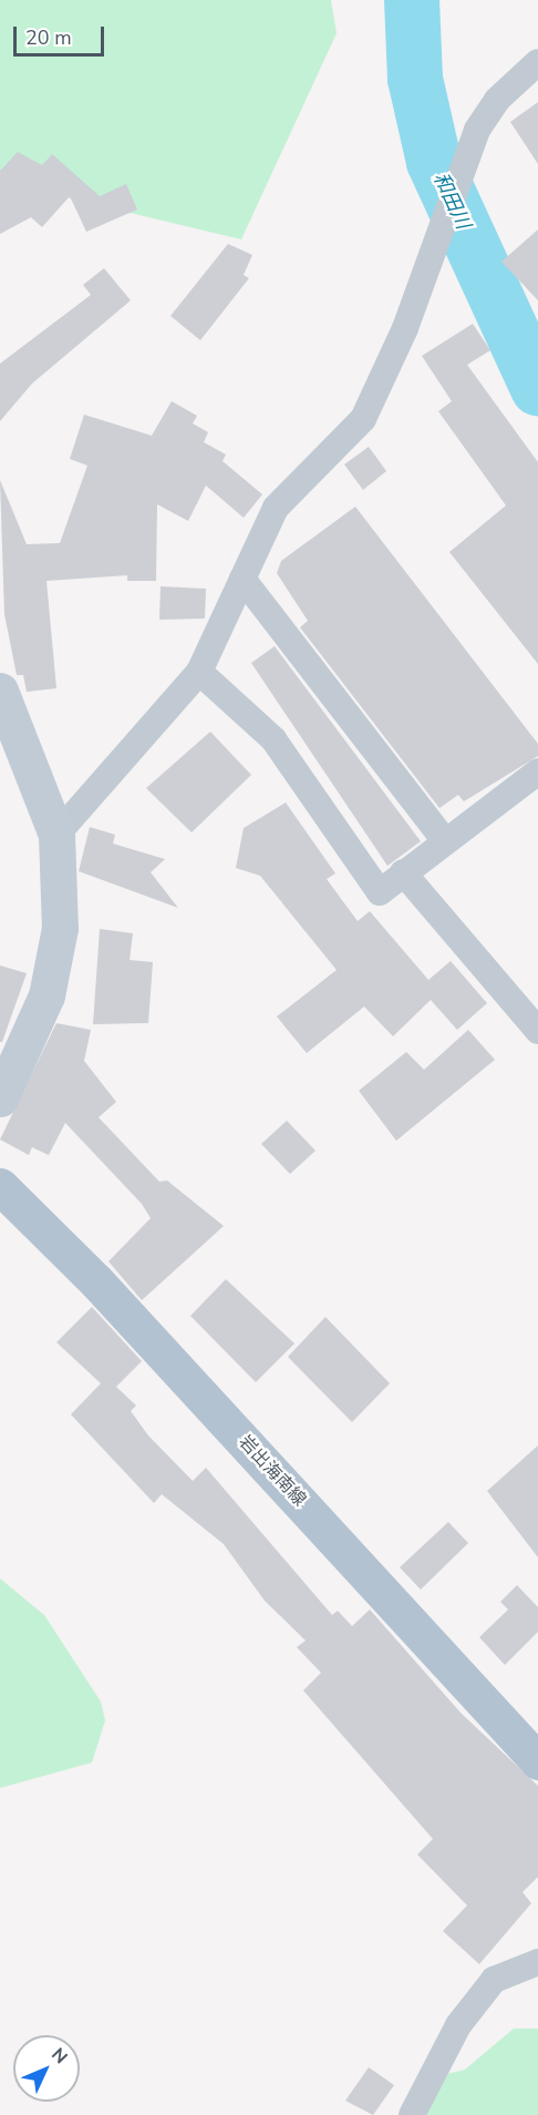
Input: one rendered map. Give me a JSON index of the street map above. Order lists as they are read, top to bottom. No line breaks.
{"streets":{"main road":["岩出海南線"]},"water":["和田川"],"scale_bar":"20 m","north":"top right"}
